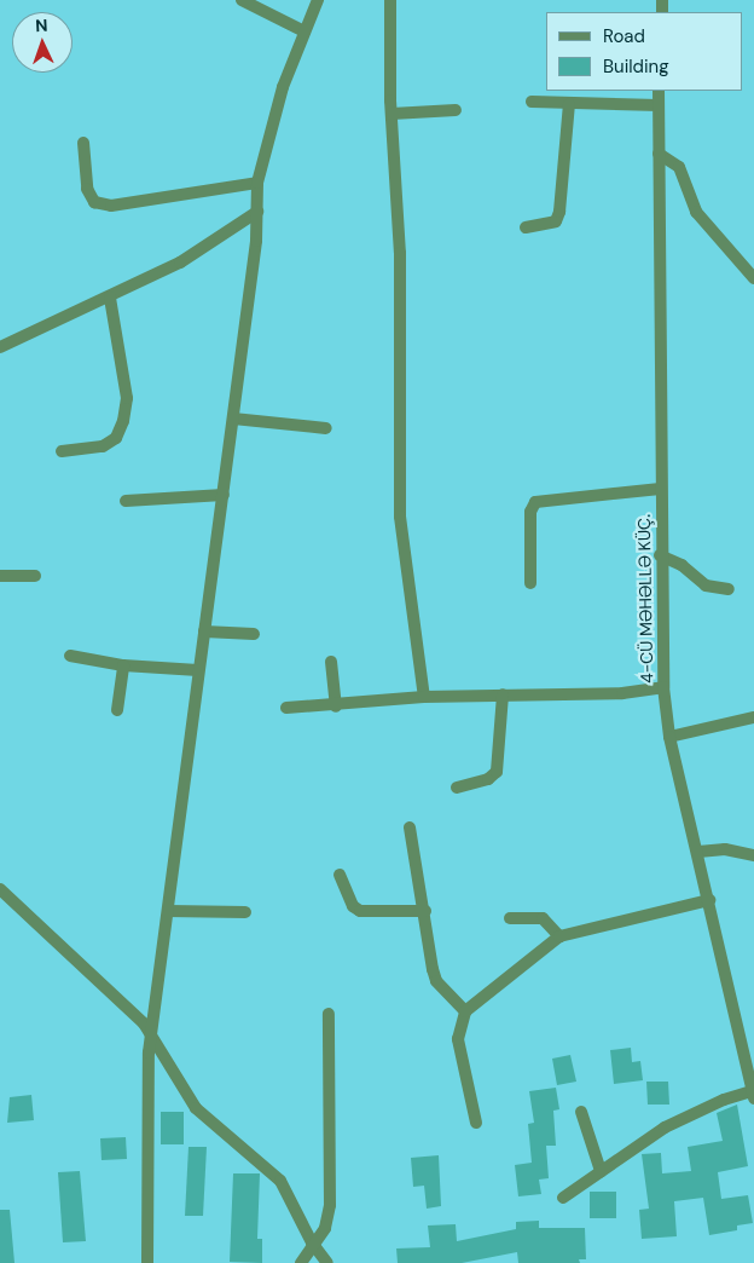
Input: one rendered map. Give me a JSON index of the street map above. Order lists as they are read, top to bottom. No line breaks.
{"streets":{"street":["4-CÜ MƏHƏLLƏ KÜÇ."]},"legend":["Road","Building"],"north":"top"}
